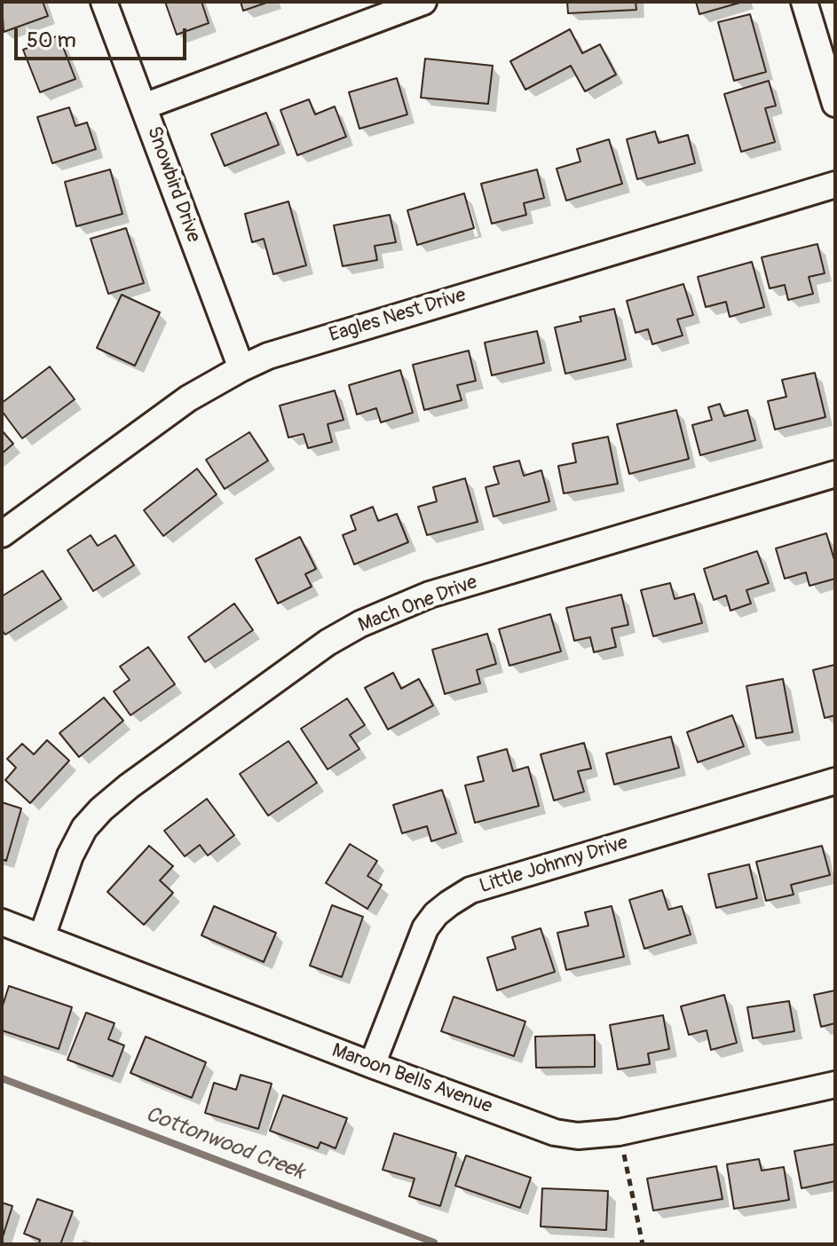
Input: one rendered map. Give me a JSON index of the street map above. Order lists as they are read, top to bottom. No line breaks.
{"streets":{"street":["Snowbird Drive","Eagles Nest Drive","Mach One Drive","Little Johnny Drive","Maroon Bells Avenue"]},"crossings":[["Snowbird Drive","Eagles Nest Drive"],["Mach One Drive","Maroon Bells Avenue"],["Little Johnny Drive","Maroon Bells Avenue"]],"water":["Cottonwood Creek"],"scale_bar":"50 m"}
